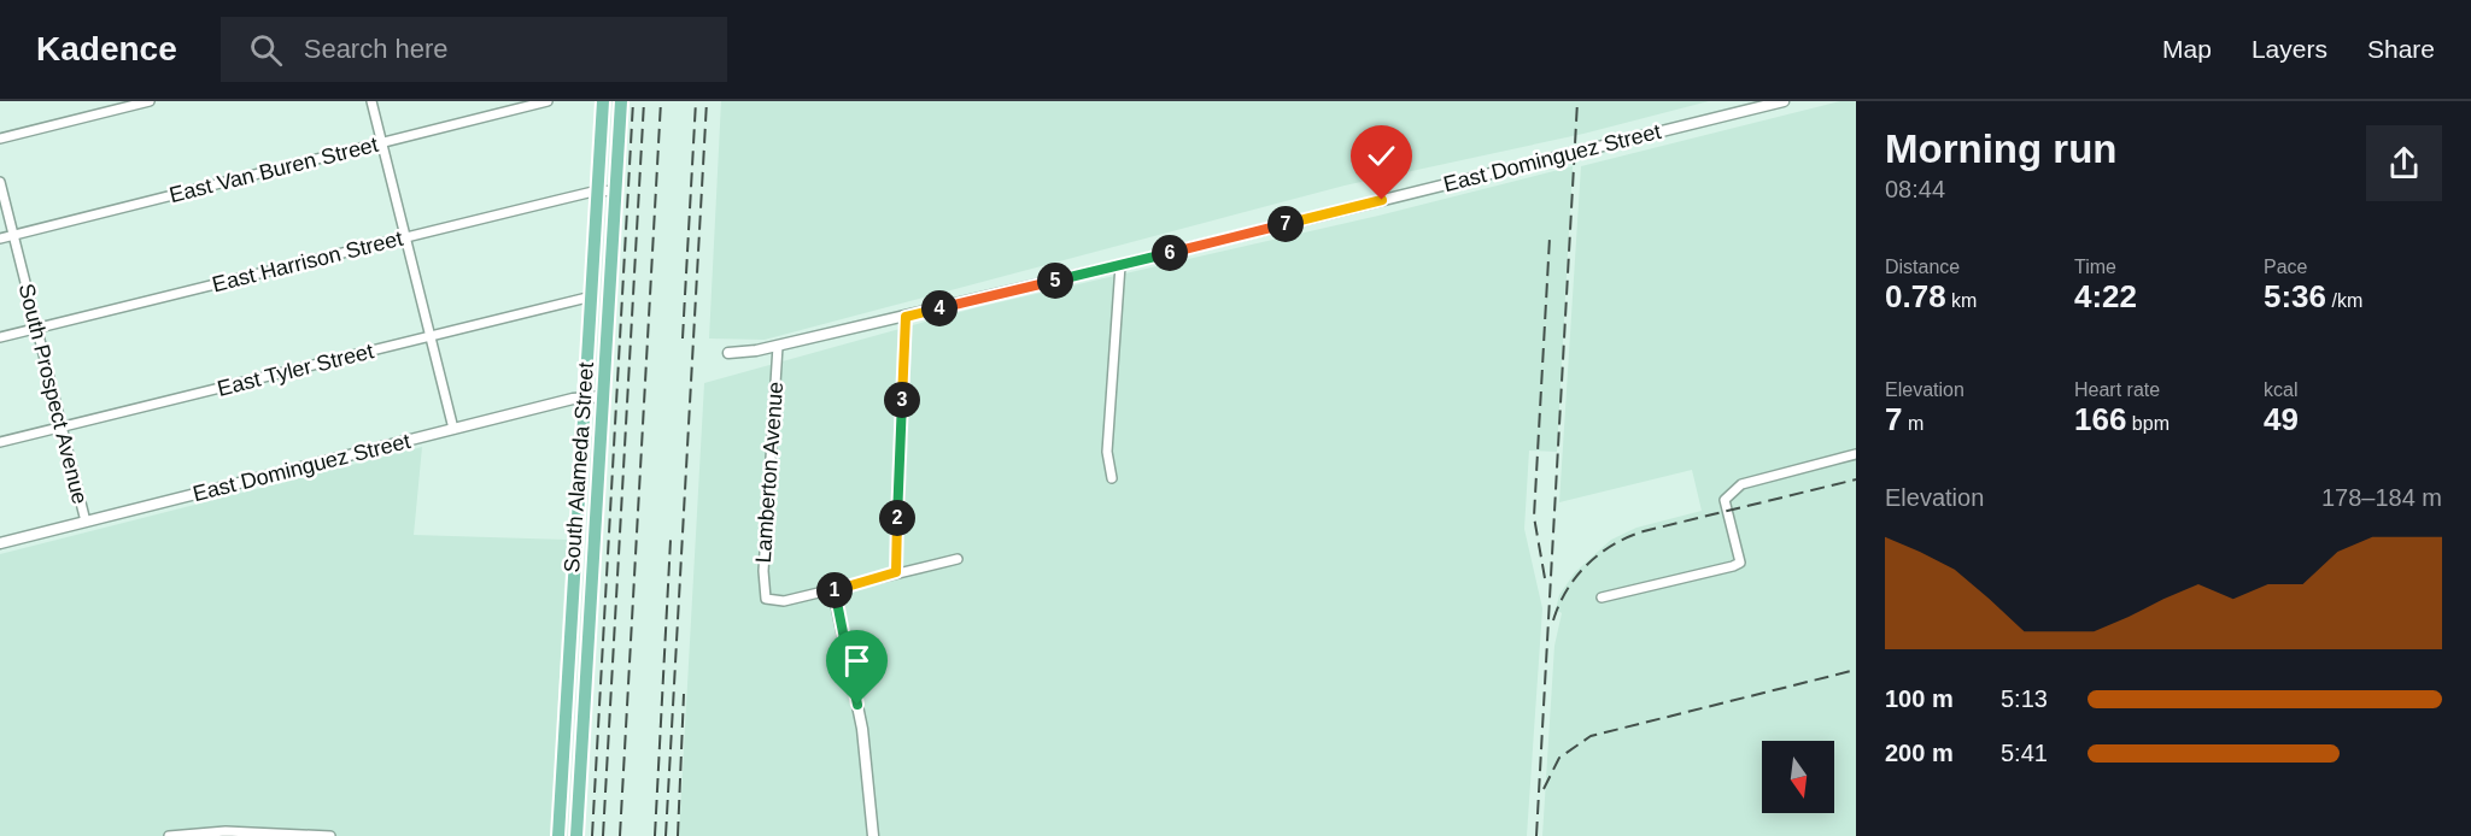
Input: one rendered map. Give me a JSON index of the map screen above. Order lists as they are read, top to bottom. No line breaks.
{"streets":{"main road":["South Alameda Street"],"street":["East Dominguez Street","East Van Buren Street","East Harrison Street","East Tyler Street","South Prospect Avenue","Lamberton Avenue"]},"crossings":[["East Dominguez Street","South Prospect Avenue"],["East Dominguez Street","South Alameda Street"],["East Dominguez Street","Lamberton Avenue"],["East Van Buren Street","South Prospect Avenue"],["East Harrison Street","South Prospect Avenue"],["East Harrison Street","South Alameda Street"],["East Tyler Street","South Prospect Avenue"],["East Tyler Street","South Alameda Street"]],"north":"bottom","page":{"header":"Kadence","search":"Search here","nav":["Map","Layers","Share"],"heading":["Morning run","08:44"],"pins":["7","6","5","4","3","2","1"],"stats":[["Distance","0.78 km"],["Time","4:22"],["Pace","5:36 /km"],["Elevation","7 m"],["Heart rate","166 bpm"],["kcal","49"]],"chart":["Elevation","178–184 m"],"list":[{"name":"100 m","note":"5:13"},{"name":"200 m","note":"5:41"}]}}
